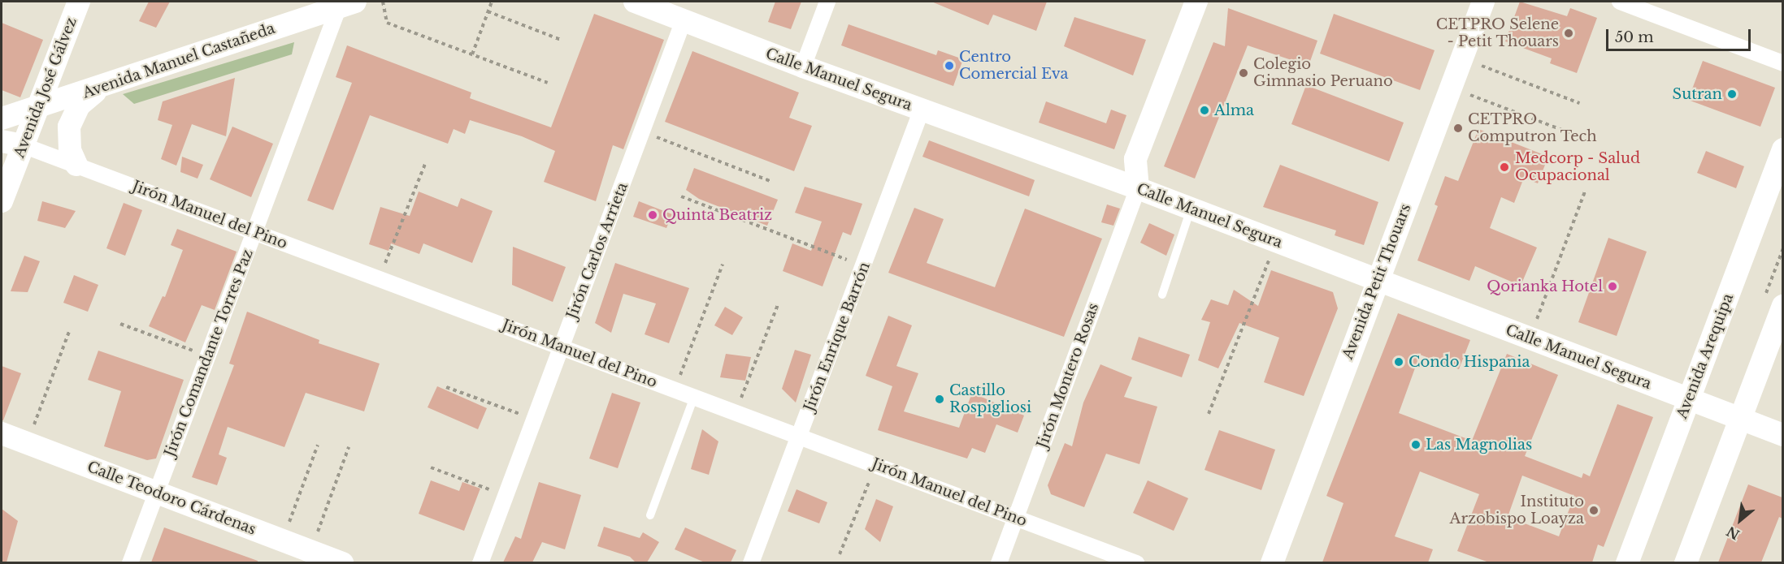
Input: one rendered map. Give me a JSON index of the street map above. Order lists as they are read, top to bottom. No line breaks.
{"streets":{"street":["Avenida Manuel Castañeda","Calle Manuel Segura","Avenida José Gálvez","Jirón Manuel del Pino","Jirón Carlos Arrieta","Avenida Petit Thouars","Jirón Enrique Barrón","Jirón Comandante Torres Paz","Avenida Arequipa","Jirón Montero Rosas","Calle Teodoro Cárdenas"]},"crossings":[["Avenida Manuel Castañeda","Avenida José Gálvez"],["Avenida Manuel Castañeda","Jirón Comandante Torres Paz"],["Calle Manuel Segura","Jirón Carlos Arrieta"],["Calle Manuel Segura","Avenida Petit Thouars"],["Calle Manuel Segura","Jirón Enrique Barrón"],["Calle Manuel Segura","Avenida Arequipa"],["Calle Manuel Segura","Jirón Montero Rosas"],["Avenida José Gálvez","Jirón Manuel del Pino"],["Jirón Manuel del Pino","Jirón Carlos Arrieta"],["Jirón Manuel del Pino","Jirón Enrique Barrón"],["Jirón Manuel del Pino","Jirón Comandante Torres Paz"],["Jirón Manuel del Pino","Jirón Montero Rosas"],["Jirón Comandante Torres Paz","Calle Teodoro Cárdenas"]],"places":["CETPRO Selene - Petit Thouars","Centro Comercial Eva","Colegio Gimnasio Peruano","Sutran","Alma","CETPRO Computron Tech","Medcorp - Salud Ocupacional","Quinta Beatriz","Qorianka Hotel","Condo Hispania","Castillo Rospigliosi","Las Magnolias","Instituto Arzobispo Loayza"],"scale_bar":"50 m","north":"bottom left"}
